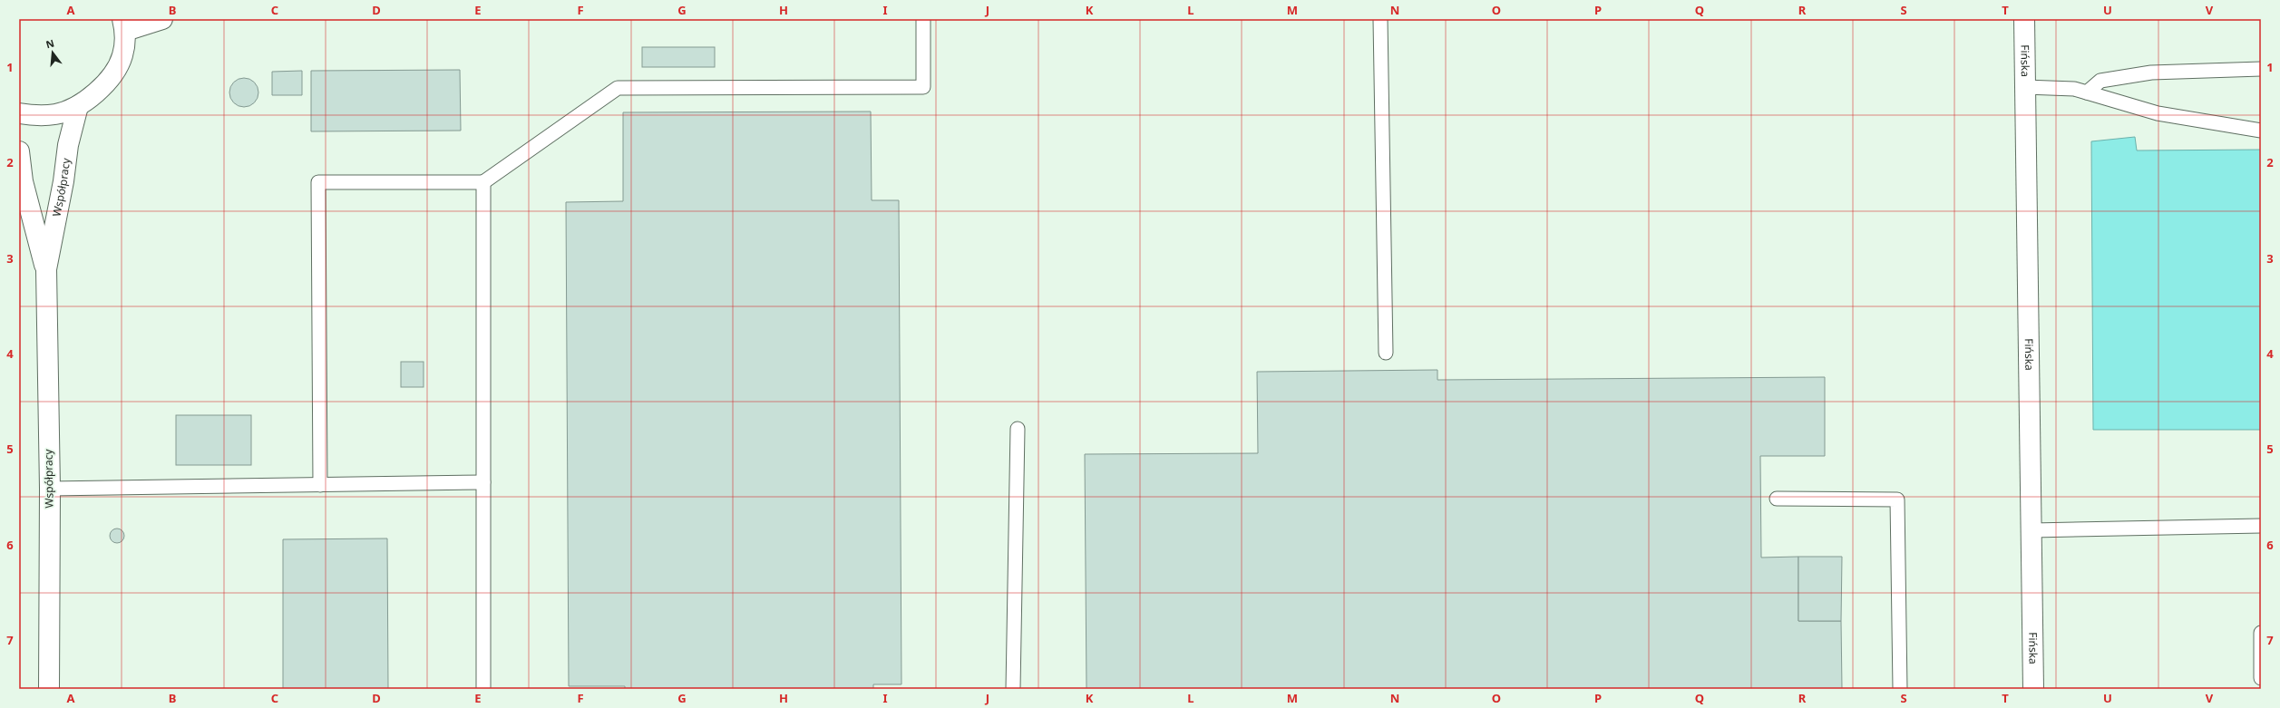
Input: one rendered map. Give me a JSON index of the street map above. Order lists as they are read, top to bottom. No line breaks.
{"streets":{"street":["Fińska","Współpracy"]},"north":"top","grid":{"columns":["A","B","C","D","E","F","G","H","I","J","K","L","M","N","O","P","Q","R","S","T","U","V"],"rows":["1","2","3","4","5","6","7"]}}
